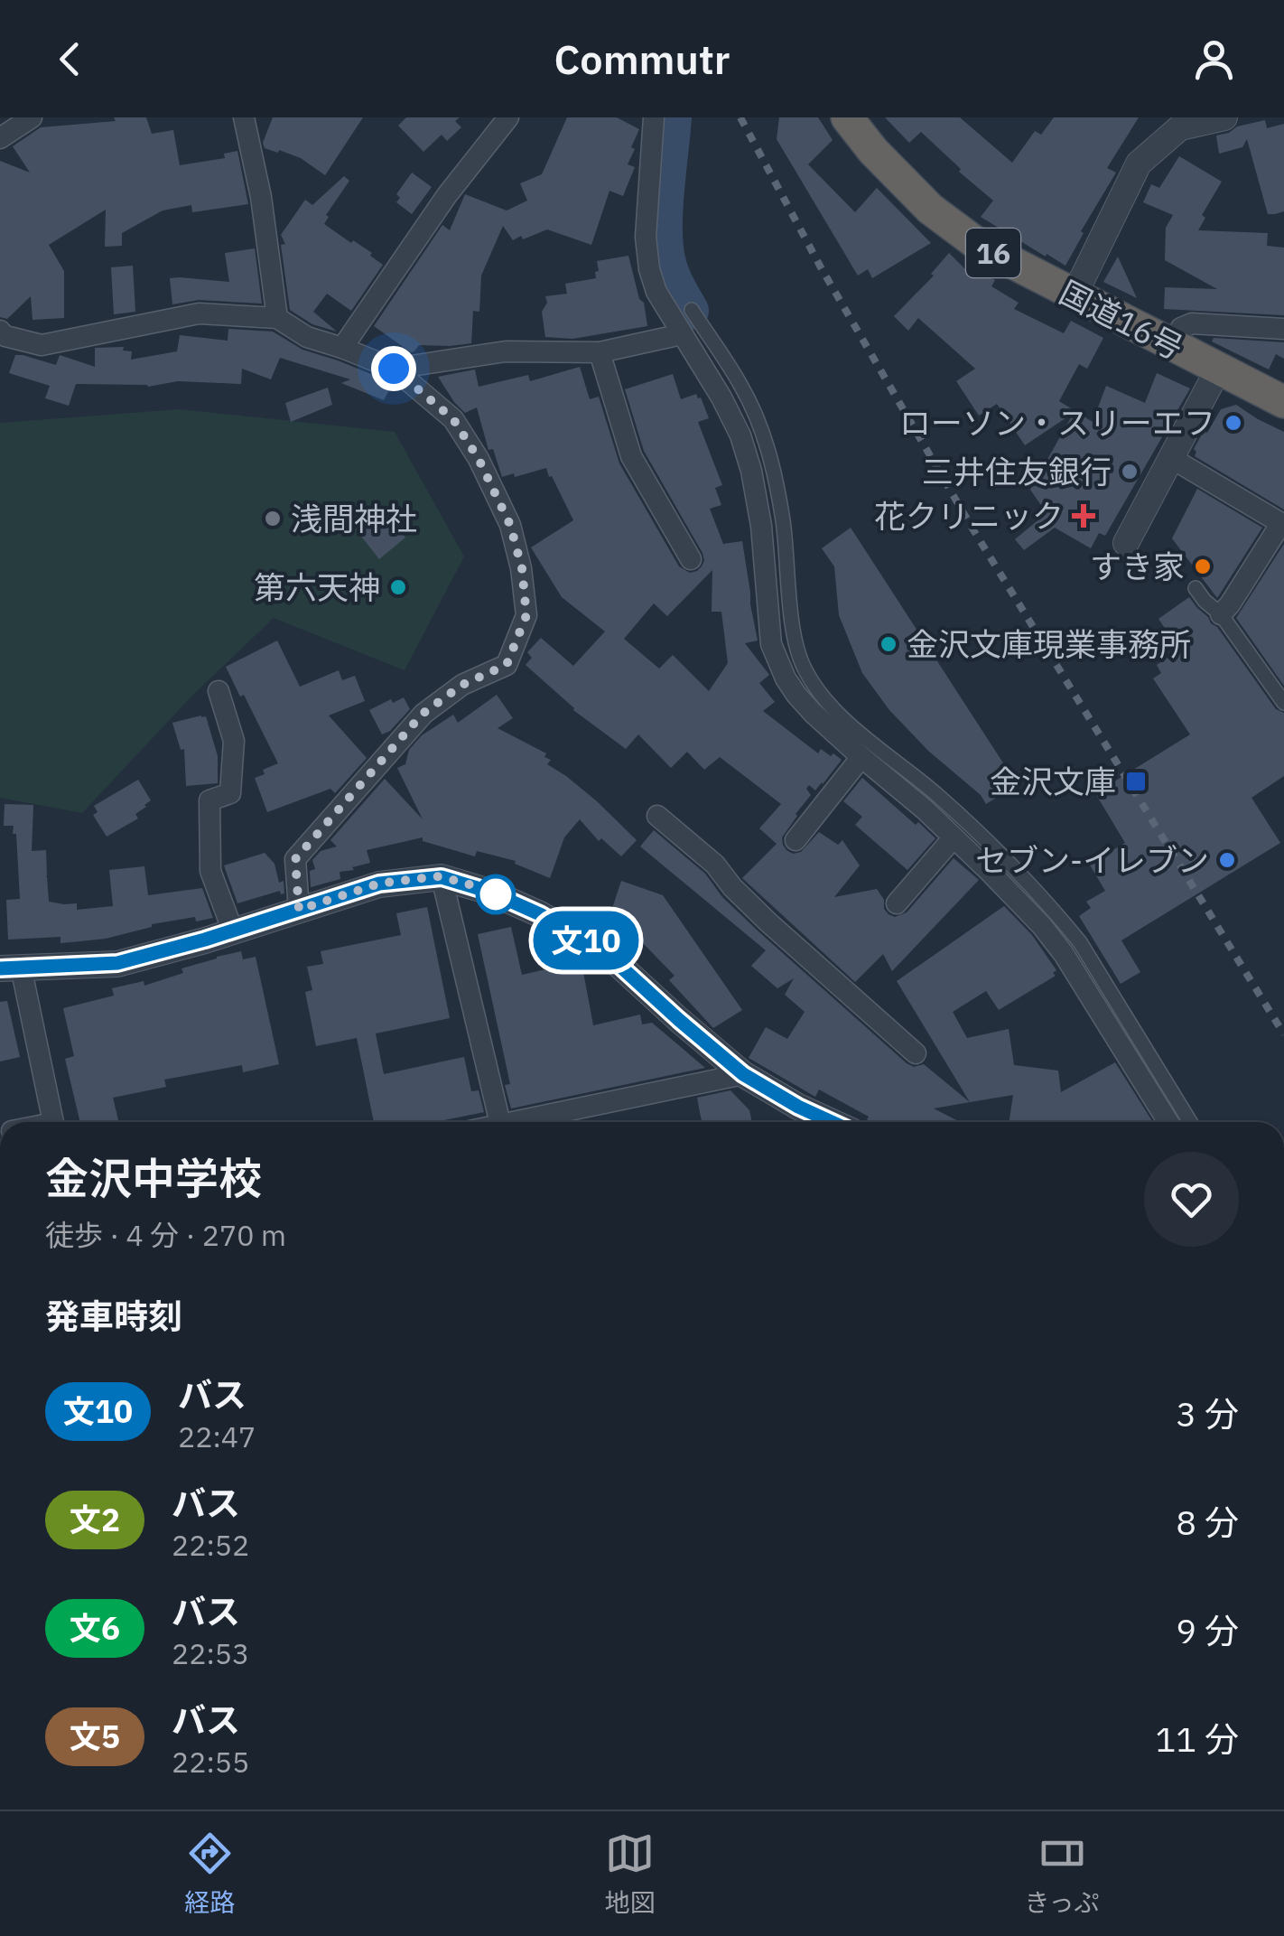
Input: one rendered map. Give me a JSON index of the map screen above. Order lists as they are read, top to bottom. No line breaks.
{"streets":{"highway":["16","国道16号"]},"places":{"other":["ローソン・スリーエフ","三井住友銀行","浅間神社","すき家","第六天神","金沢文庫現業事務所","セブン-イレブン"],"health":["花クリニック"],"transit":["金沢文庫"]},"lines":["bus line 文10"],"page":{"header":"Commutr","on_map":"文10","heading":[["金沢中学校","徒歩 · 4 分 · 270 m"],"発車時刻"],"list":[{"mark":"文10","name":"バス","note":"22:47","value":"3 分"},{"mark":"文2","name":"バス","note":"22:52","value":"8 分"},{"mark":"文6","name":"バス","note":"22:53","value":"9 分"},{"mark":"文5","name":"バス","note":"22:55","value":"11 分"}],"tabs":["経路","地図","きっぷ"]}}
